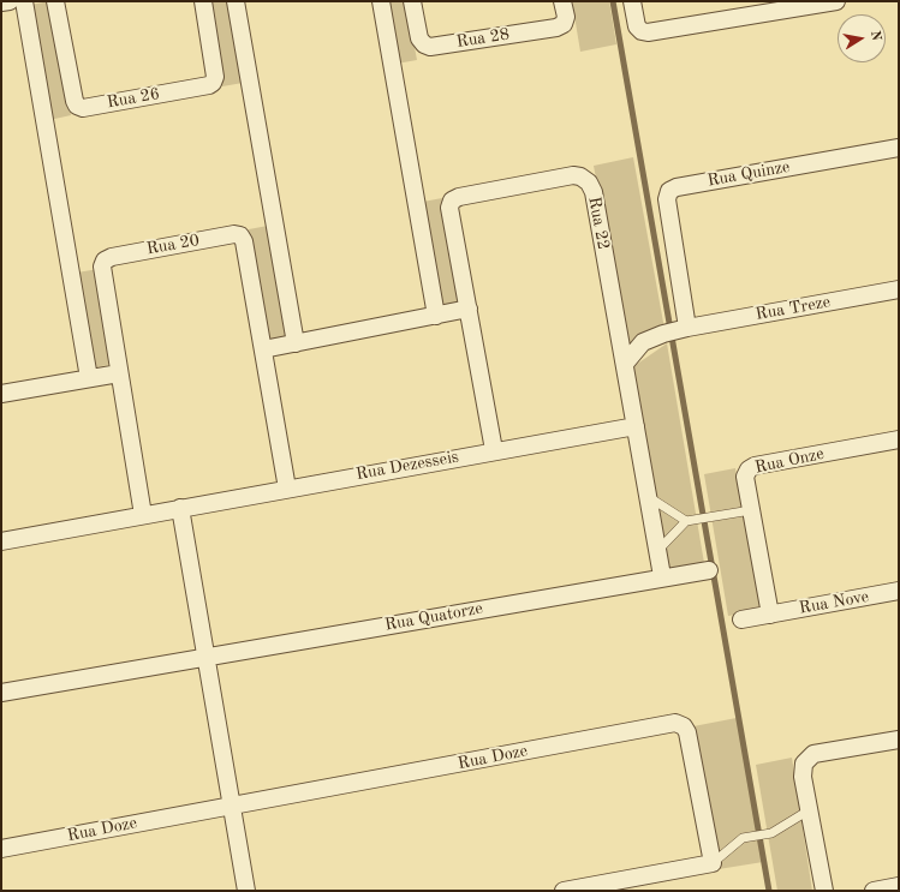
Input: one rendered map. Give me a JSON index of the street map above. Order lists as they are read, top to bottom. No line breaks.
{"streets":{"street":["Rua 28","Rua 26","Rua Quinze","Rua 22","Rua 20","Rua Treze","Rua Onze","Rua Dezesseis","Rua Nove","Rua Quatorze","Rua Doze"]},"crossings":[["Rua Quinze","Rua Treze"],["Rua 22","Rua Treze"],["Rua 22","Rua Dezesseis"],["Rua 20","Rua Dezesseis"],["Rua Onze","Rua Nove"]],"north":"right"}
